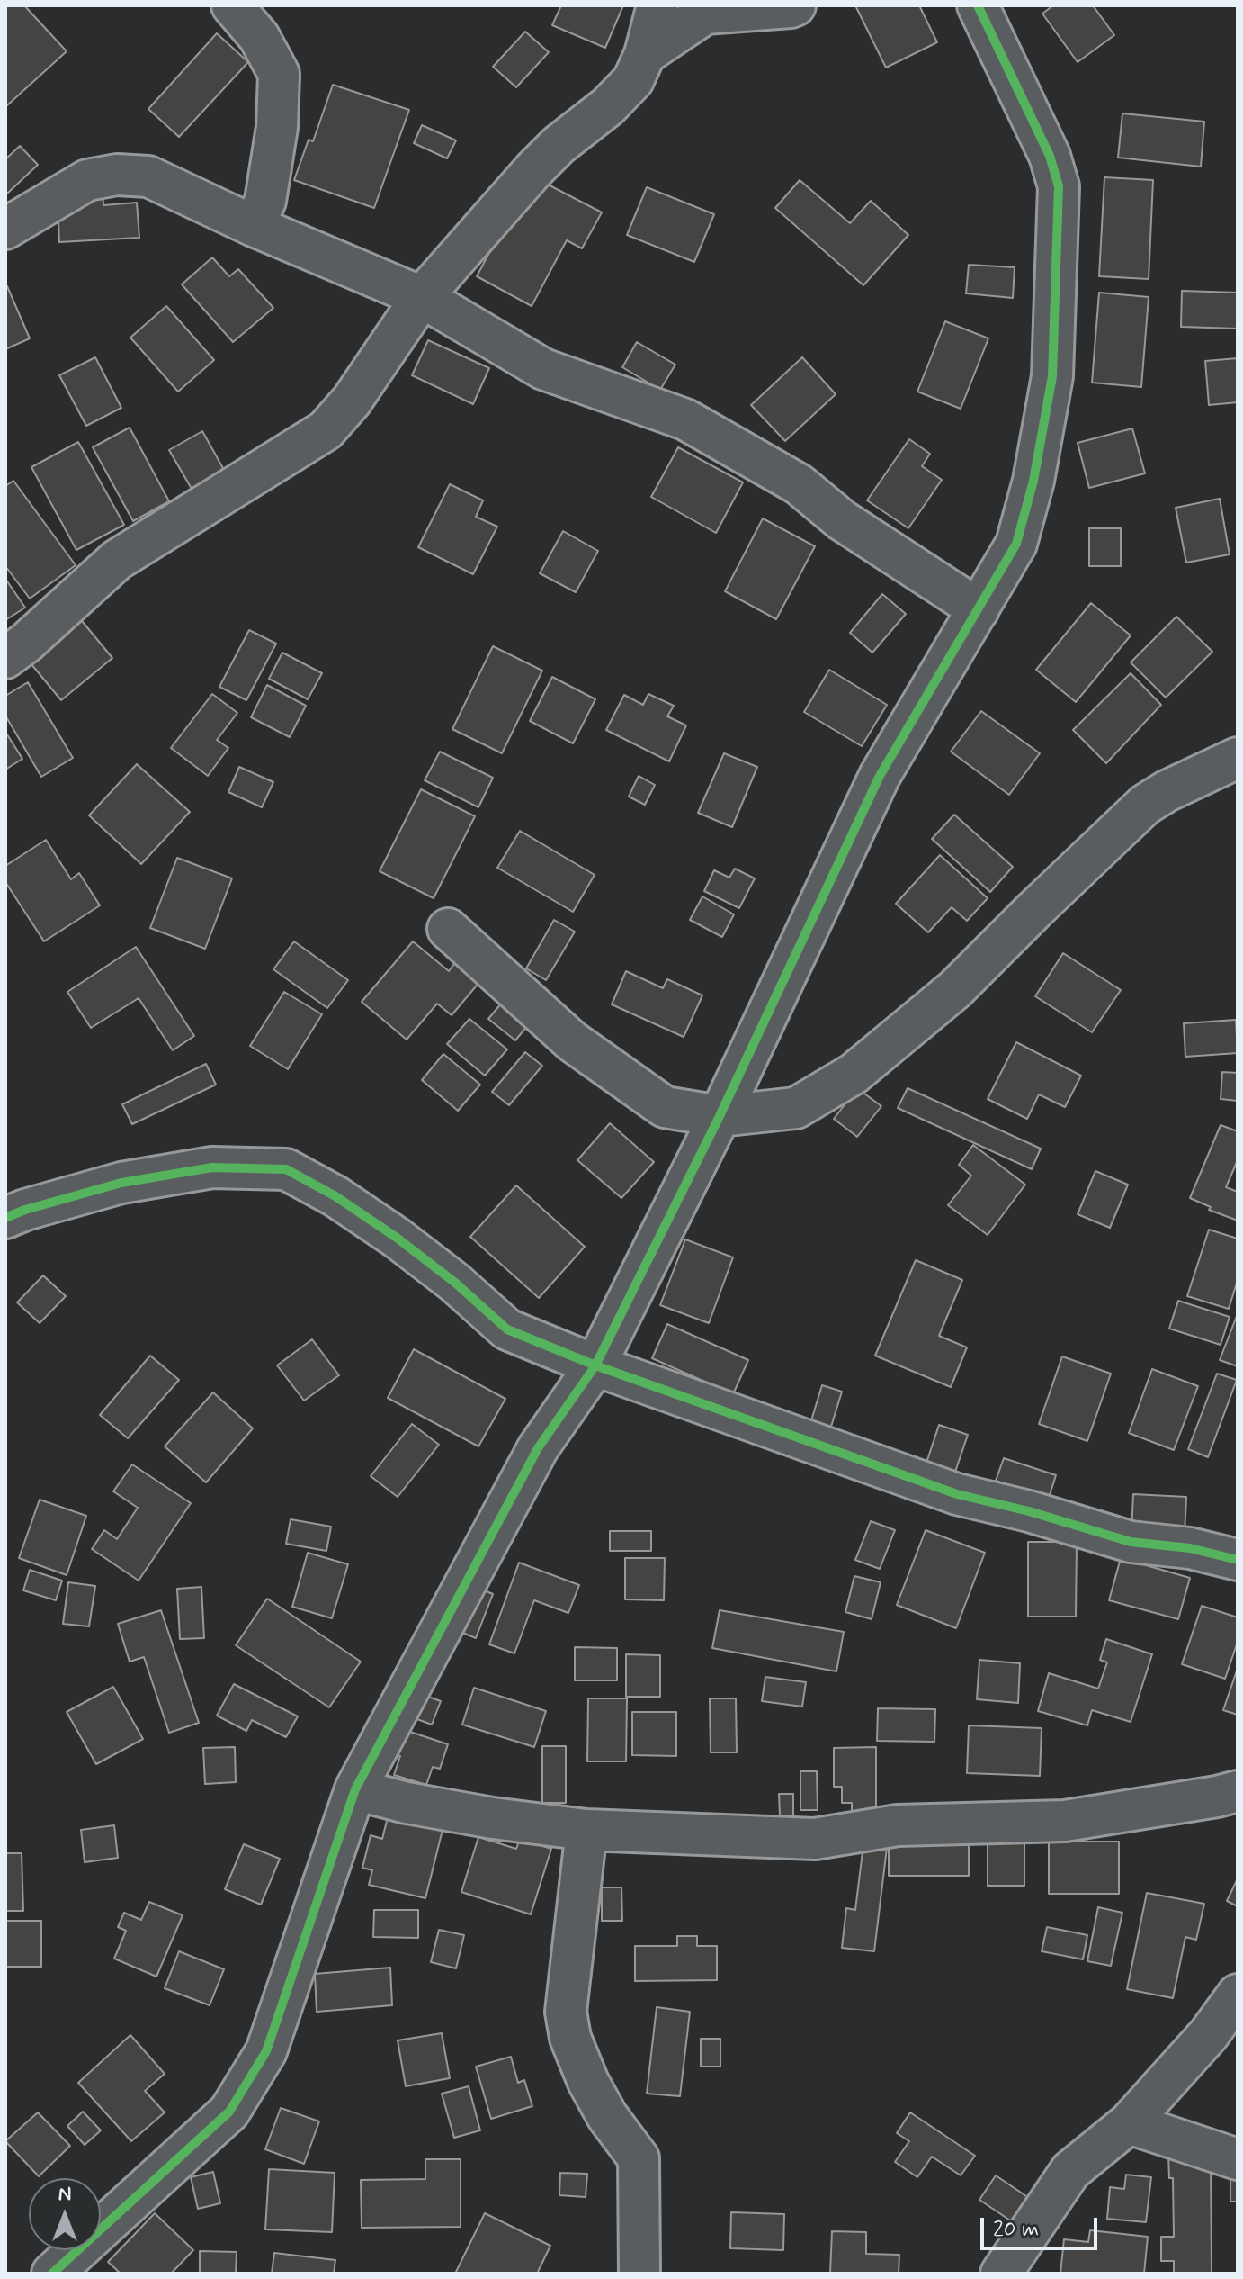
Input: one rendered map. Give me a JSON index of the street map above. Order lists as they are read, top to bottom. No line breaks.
{"scale_bar":"20 m","north":"top"}
